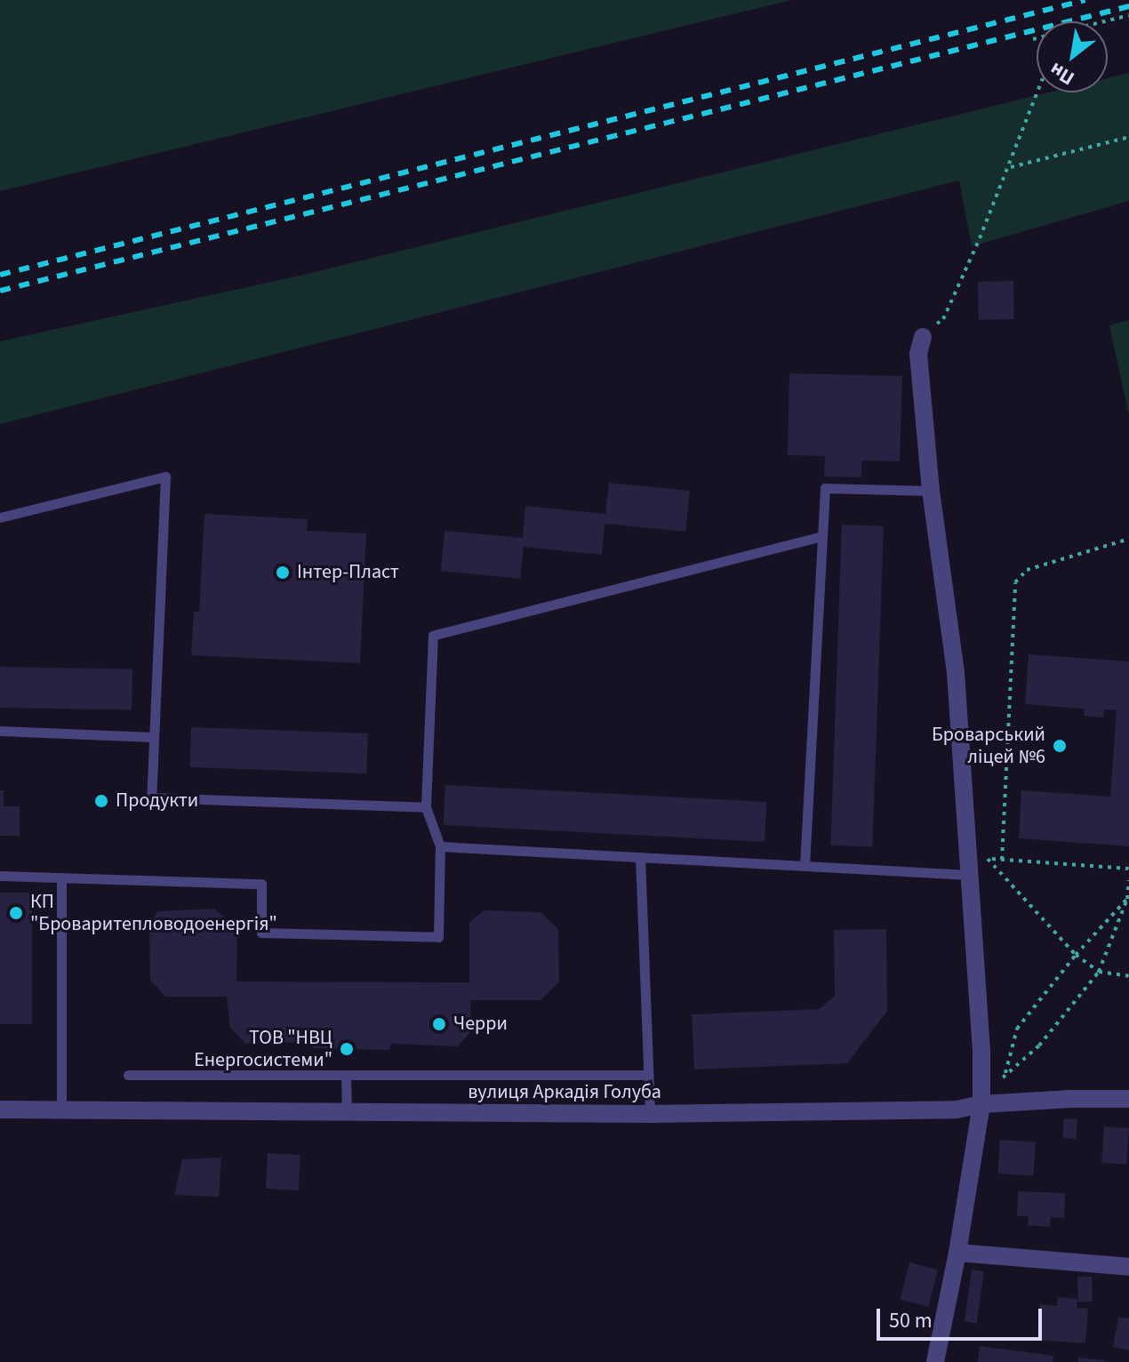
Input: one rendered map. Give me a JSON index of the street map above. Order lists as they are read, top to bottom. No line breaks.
{"streets":{"street":["вулиця Аркадія Голуба"]},"places":["Інтер-Пласт","Броварський ліцей №6","Продукти","КП \"Броваритепловодоенергія\"","Черри","ТОВ \"НВЦ Енергосистеми\""],"scale_bar":"50 m","north":"bottom left"}
